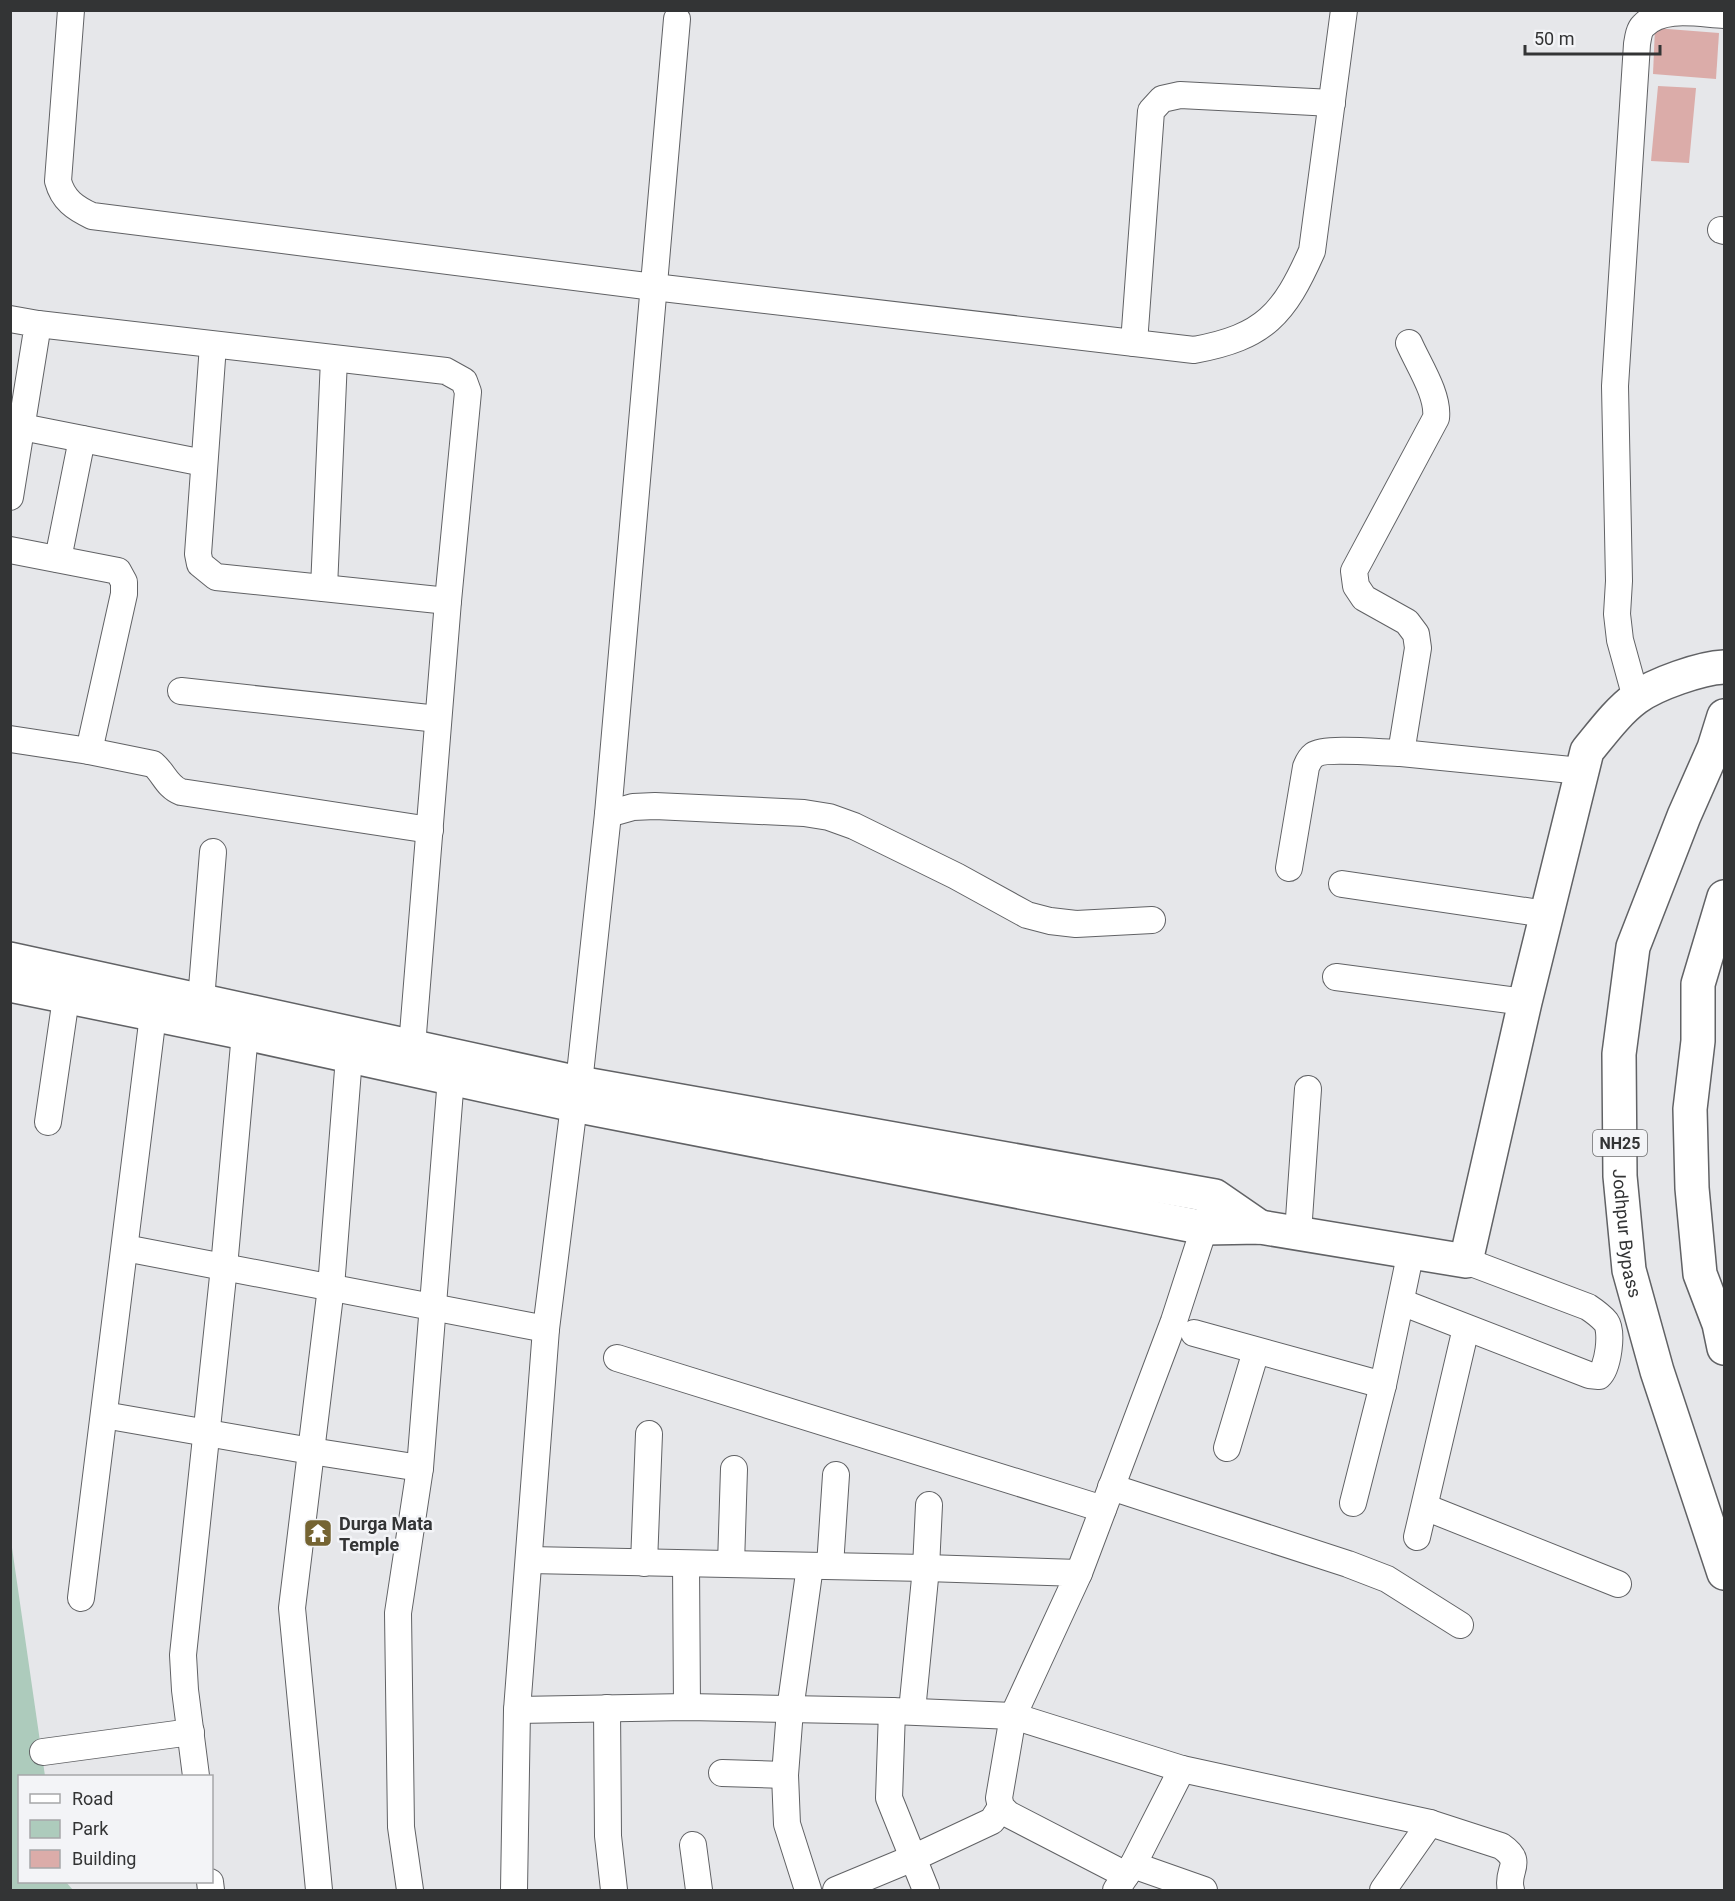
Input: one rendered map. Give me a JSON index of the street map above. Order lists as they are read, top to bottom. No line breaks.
{"streets":{"main road":["NH25","Jodhpur Bypass"]},"places":{"temple":["Durga Mata Temple"]},"legend":["Road","Park","Building"],"scale_bar":"50 m"}
